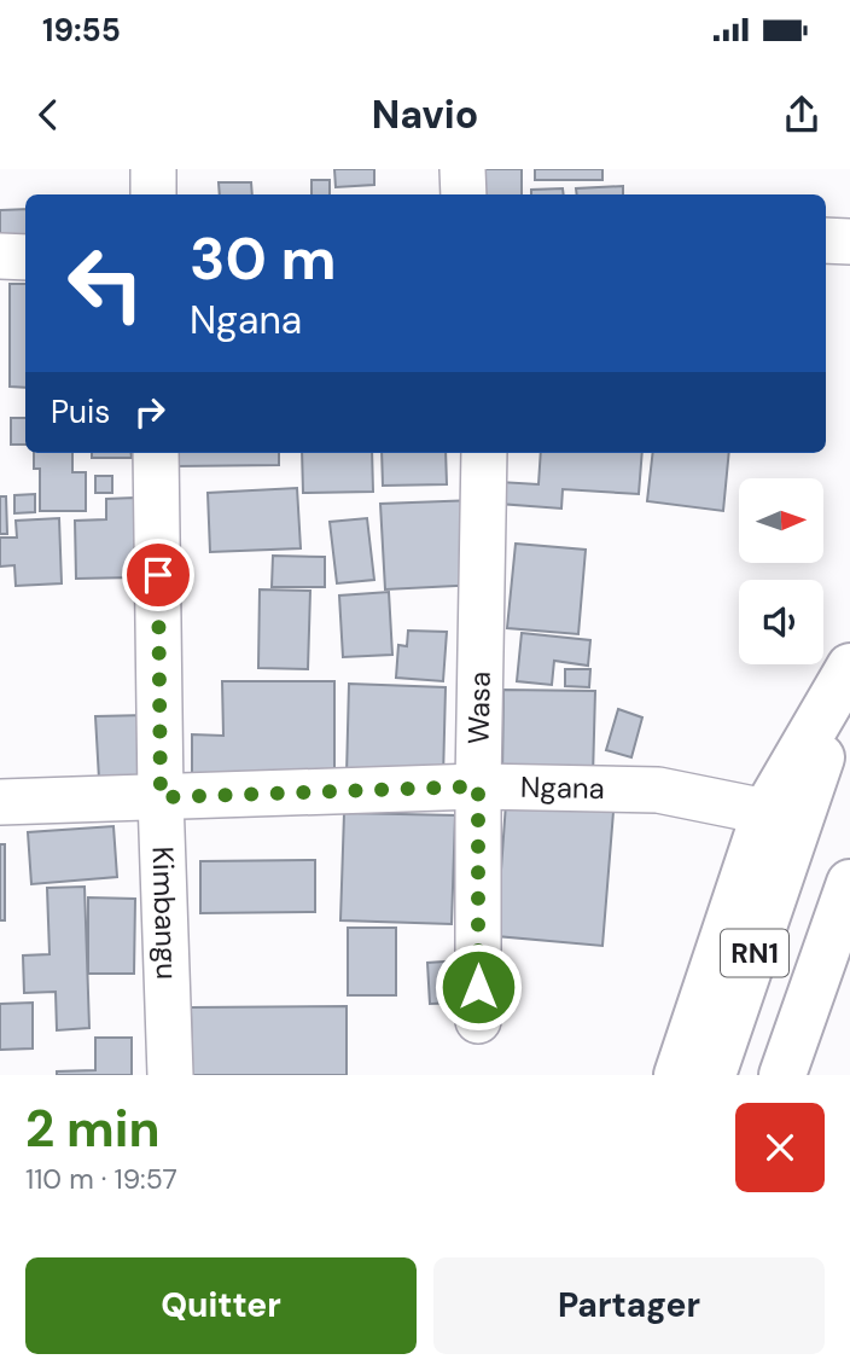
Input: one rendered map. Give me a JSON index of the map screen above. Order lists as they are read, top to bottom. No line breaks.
{"streets":{"highway":["RN1"],"street":["Wasa","Ngana","Kimbangu"]},"crossings":[["Wasa","Ngana"],["Ngana","Kimbangu"],["Ngana","RN1"]],"north":"right","page":{"status":"19:55","header":"Navio","turn":["30 m","Ngana"],"then":"Puis","heading":["2 min","110 m · 19:57"],"buttons":["Quitter","Partager"]}}
